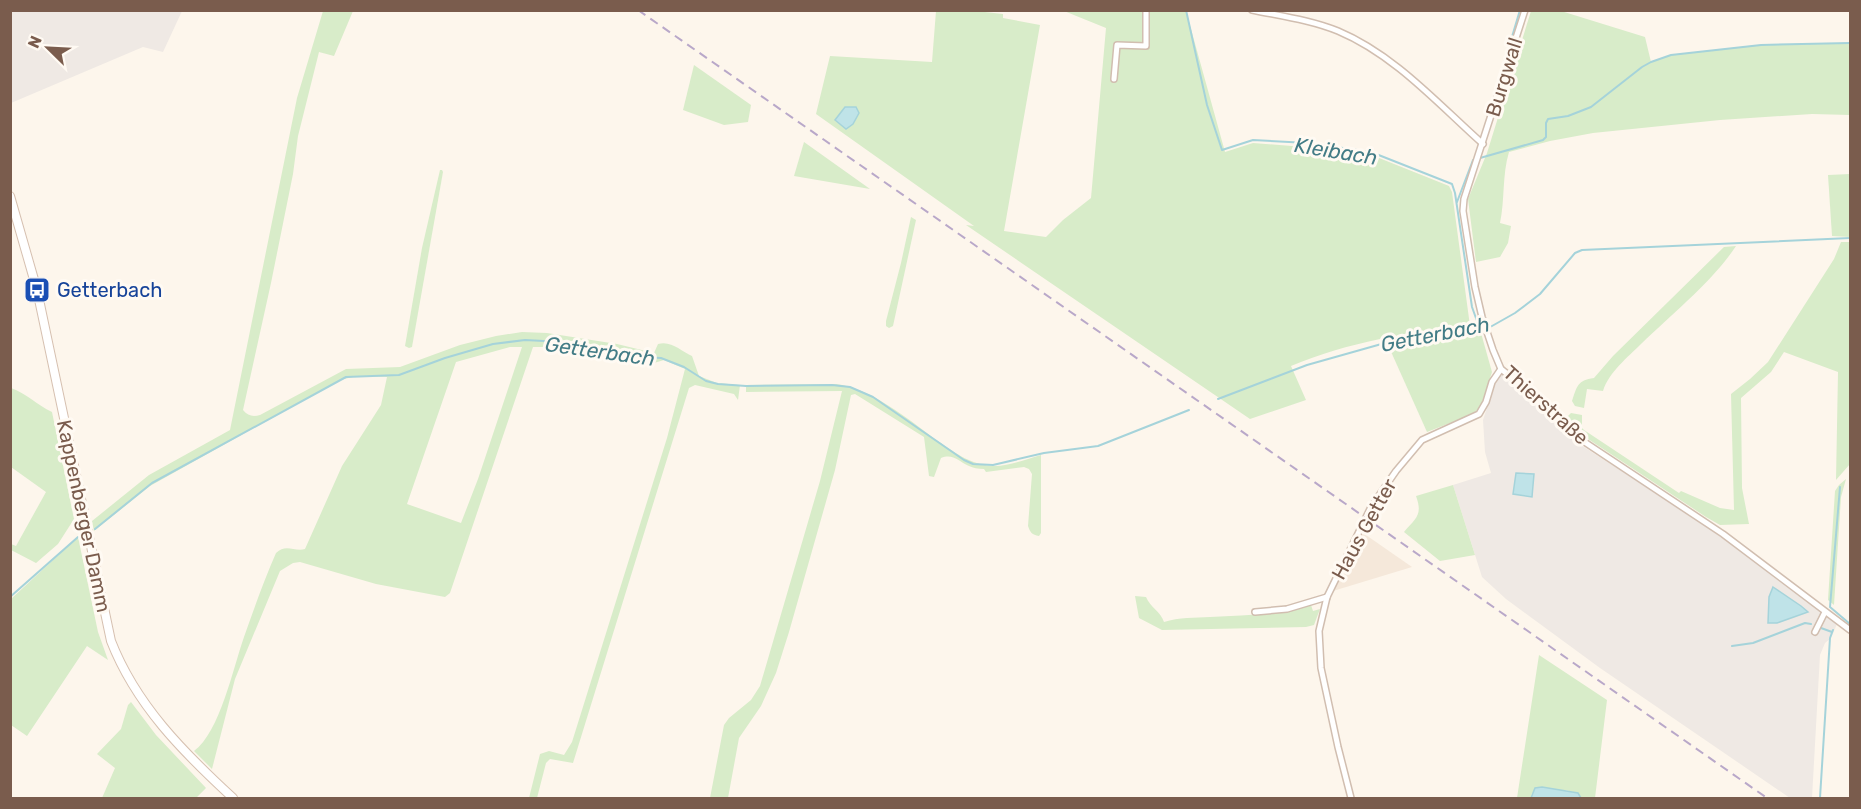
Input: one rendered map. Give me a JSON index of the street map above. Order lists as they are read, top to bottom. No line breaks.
{"streets":{"main road":["Kappenberger Damm"],"street":["Burgwall","Thierstraße","Haus Getter"]},"crossings":[["Burgwall","Thierstraße"],["Thierstraße","Haus Getter"]],"water":["Kleibach","Getterbach"],"places":{"bus stop":["Getterbach"]},"north":"top left"}
